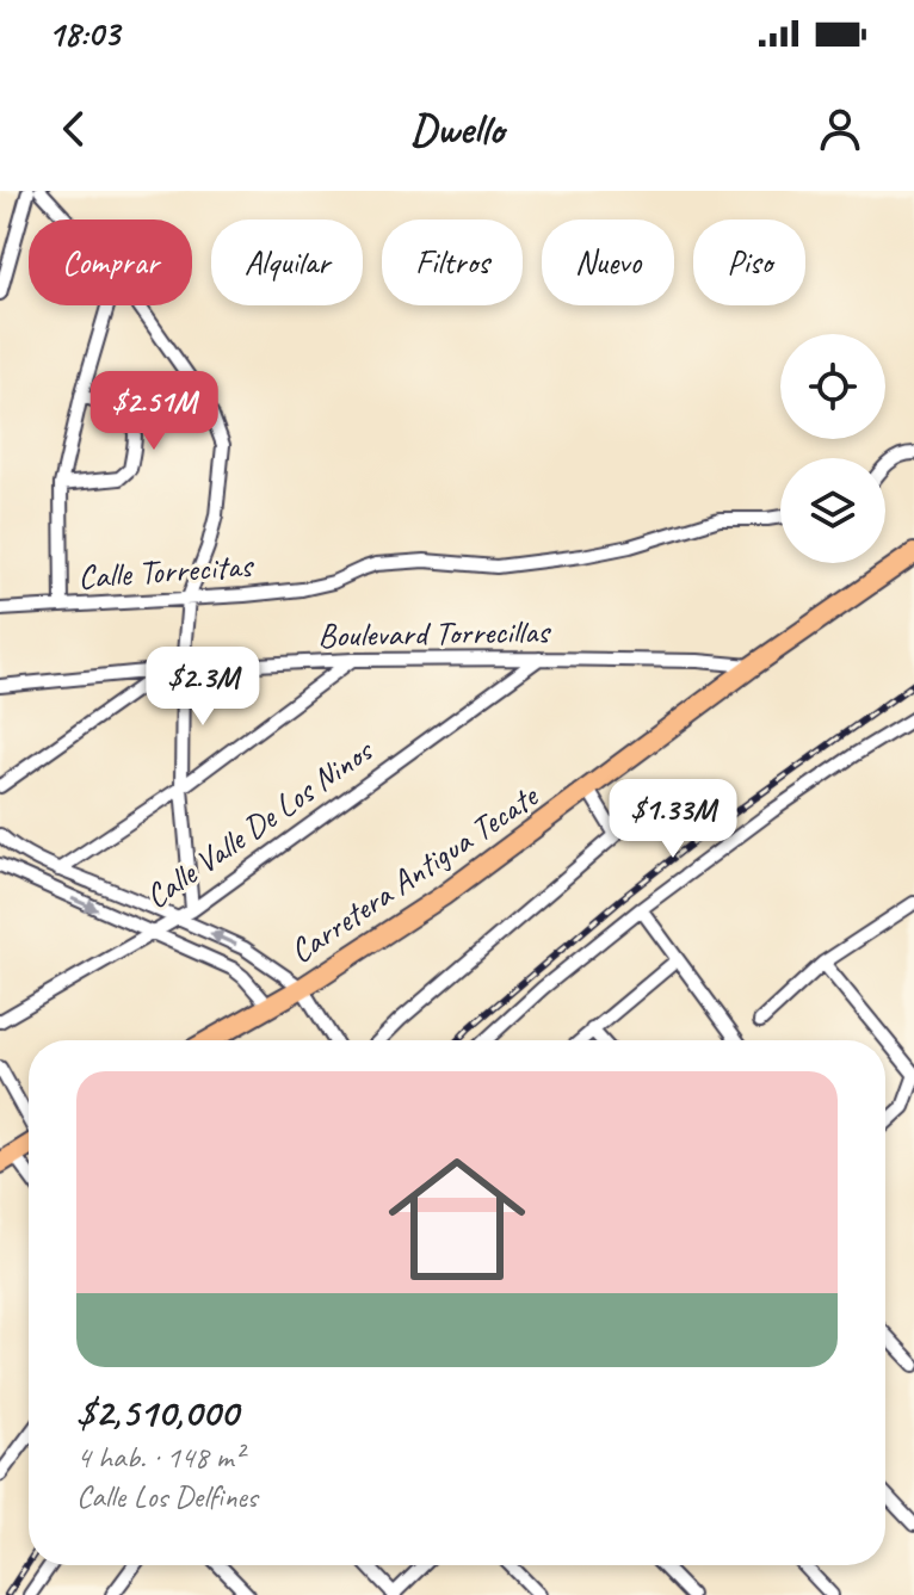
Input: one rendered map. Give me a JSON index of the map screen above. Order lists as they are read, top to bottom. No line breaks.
{"streets":{"main road":["Carretera Antigua Tecate"],"street":["Calle Torrecitas","Boulevard Torrecillas","Calle Valle De Los Ninos"]},"crossings":[["Boulevard Torrecillas","Calle Valle De Los Ninos"],["Boulevard Torrecillas","Carretera Antigua Tecate"]],"page":{"status":"18:03","header":"Dwello","chip":["Comprar","Alquilar","Filtros","Nuevo","Piso"],"price":["$2.51M","$2.3M","$1.33M"],"list":[{"name":"$2,510,000","note":"4 hab. · 148 m² · Calle Los Delfines"}]}}
